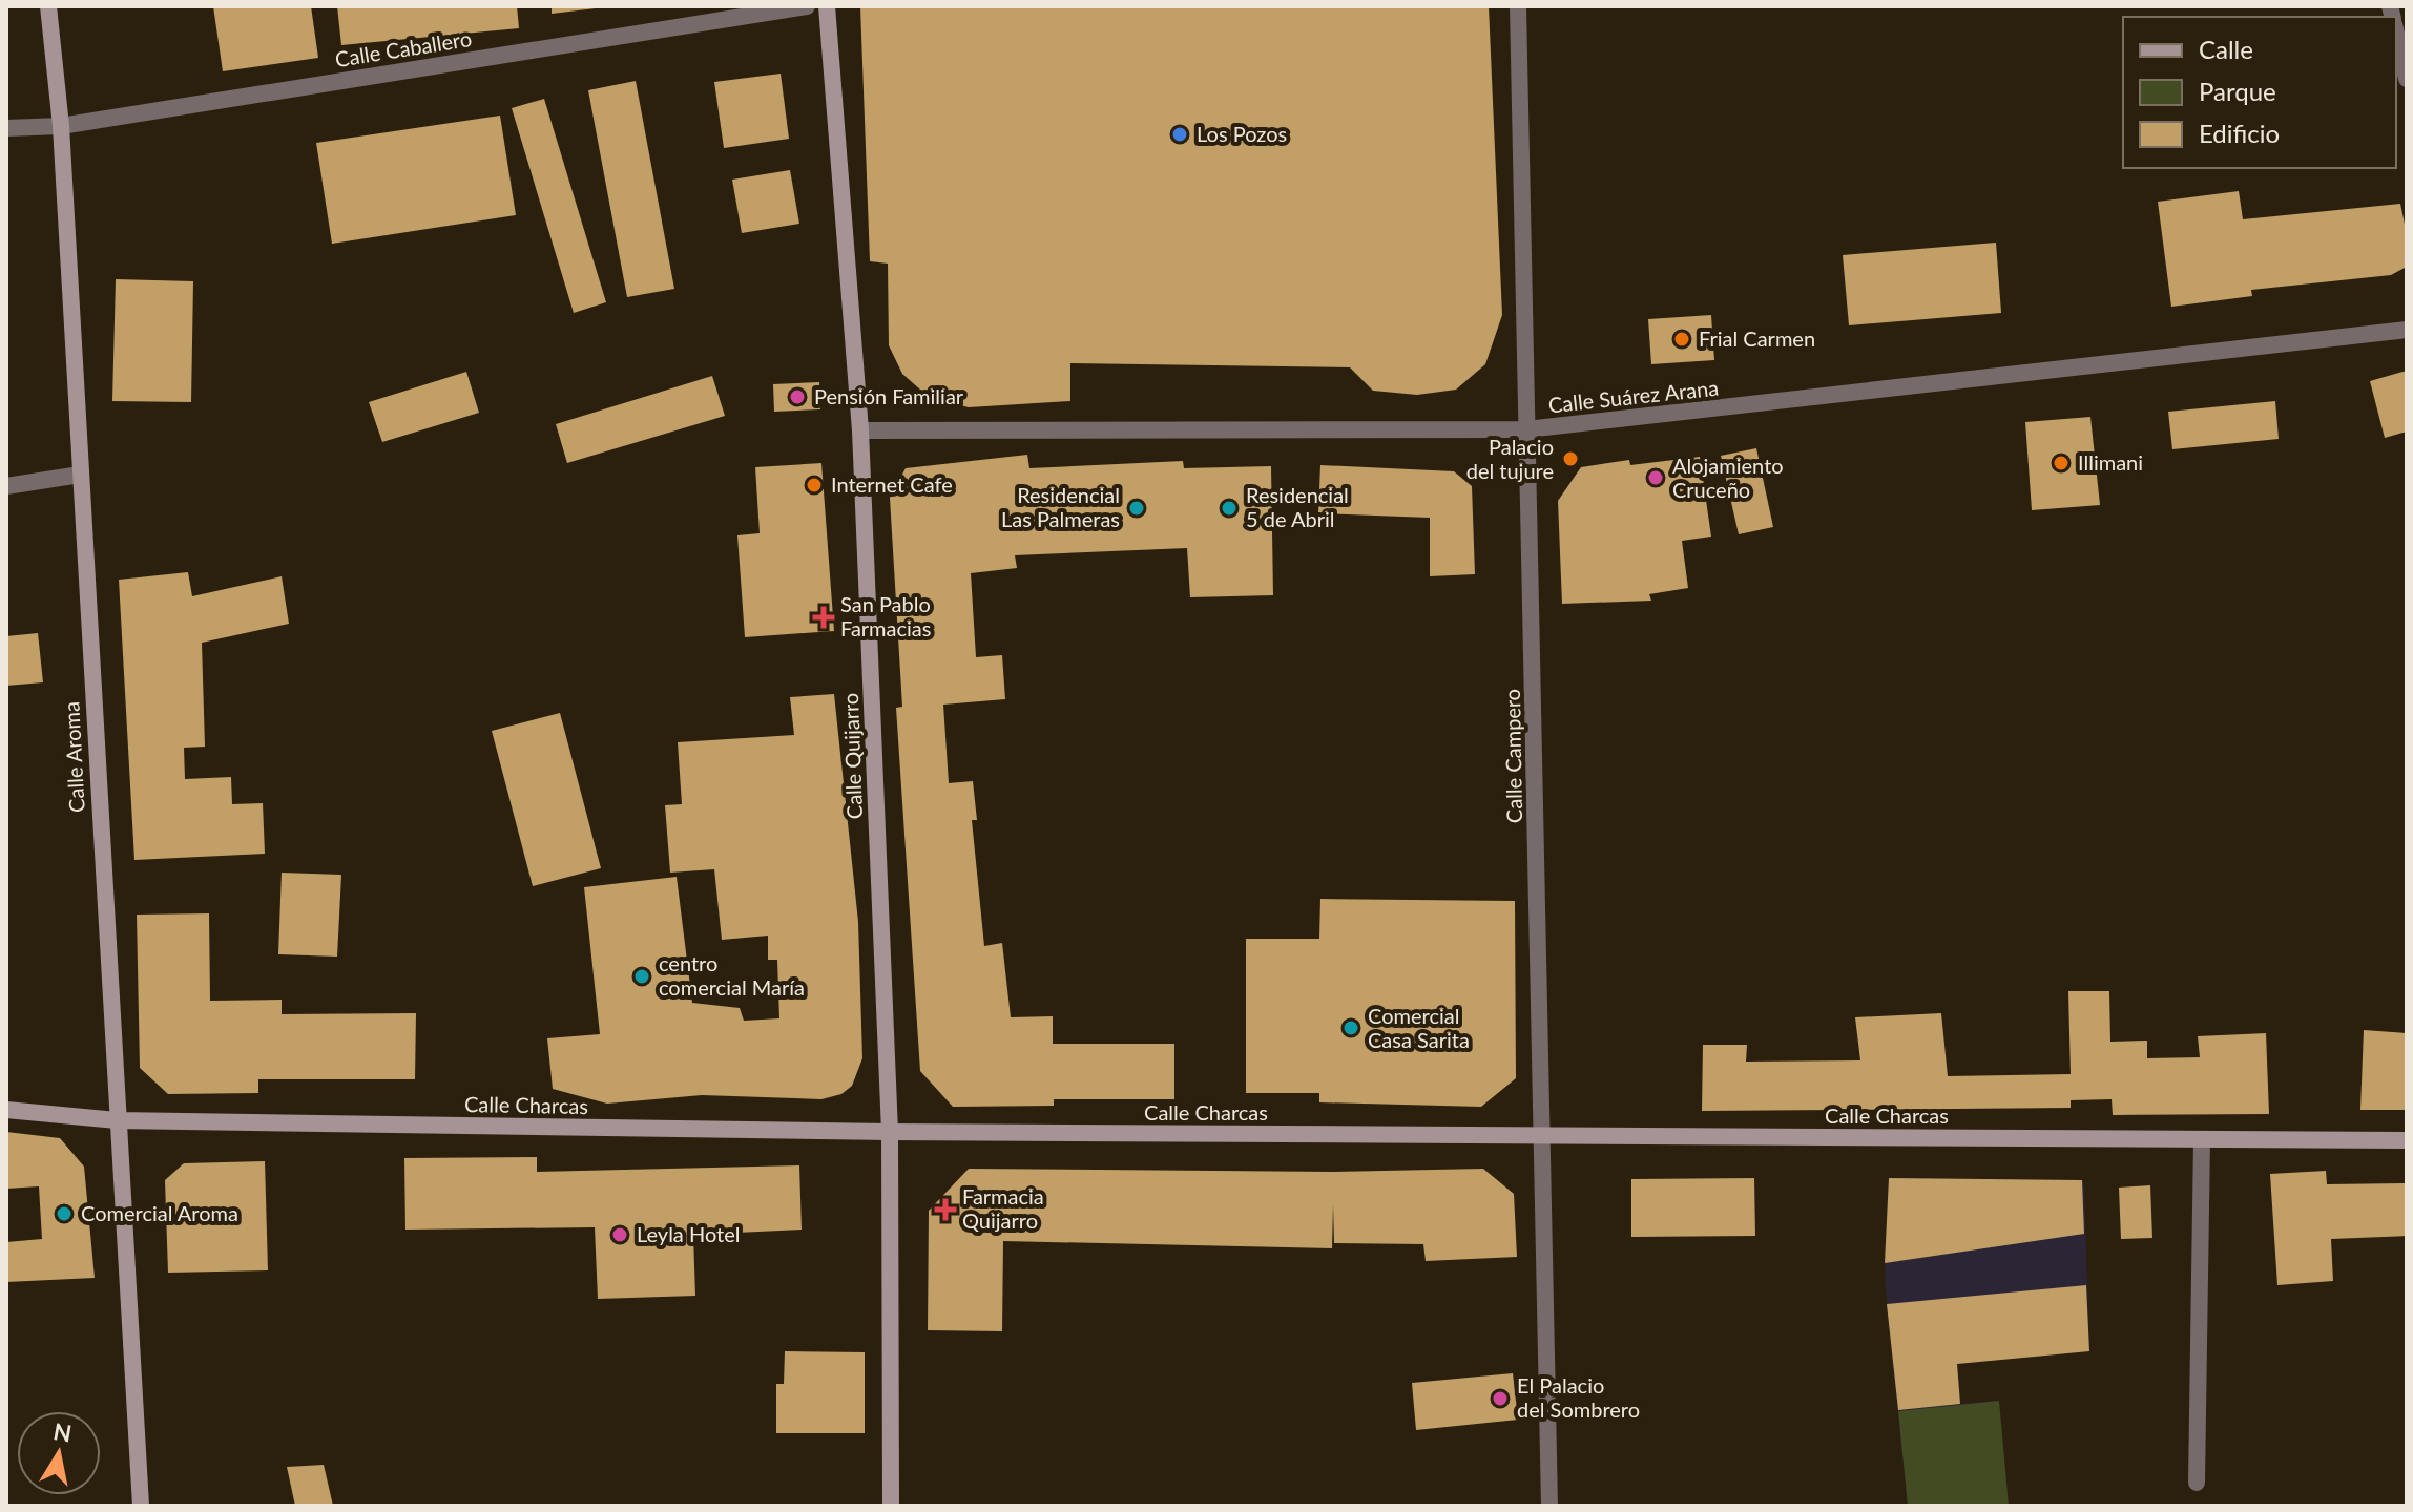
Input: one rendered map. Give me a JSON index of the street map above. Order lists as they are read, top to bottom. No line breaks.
{"streets":{"street":["Calle Caballero","Calle Suárez Arana","Calle Quijarro","Calle Campero","Calle Aroma","Calle Charcas"]},"crossings":[["Calle Caballero","Calle Aroma"],["Calle Suárez Arana","Calle Quijarro"],["Calle Suárez Arana","Calle Campero"],["Calle Quijarro","Calle Charcas"],["Calle Campero","Calle Charcas"],["Calle Aroma","Calle Charcas"]],"places":{"other":["Los Pozos","Frial Carmen","Pensión Familiar","Palacio del tujure","Illimani","Alojamiento Cruceño","Internet Cafe","Residencial Las Palmeras","Residencial 5 de Abril","centro comercial María","Comercial Casa Sarita","Comercial Aroma","Leyla Hotel","El Palacio del Sombrero"],"health":["San Pablo Farmacias","Farmacia Quijarro"]},"legend":["Calle","Parque","Edificio"],"north":"top"}
